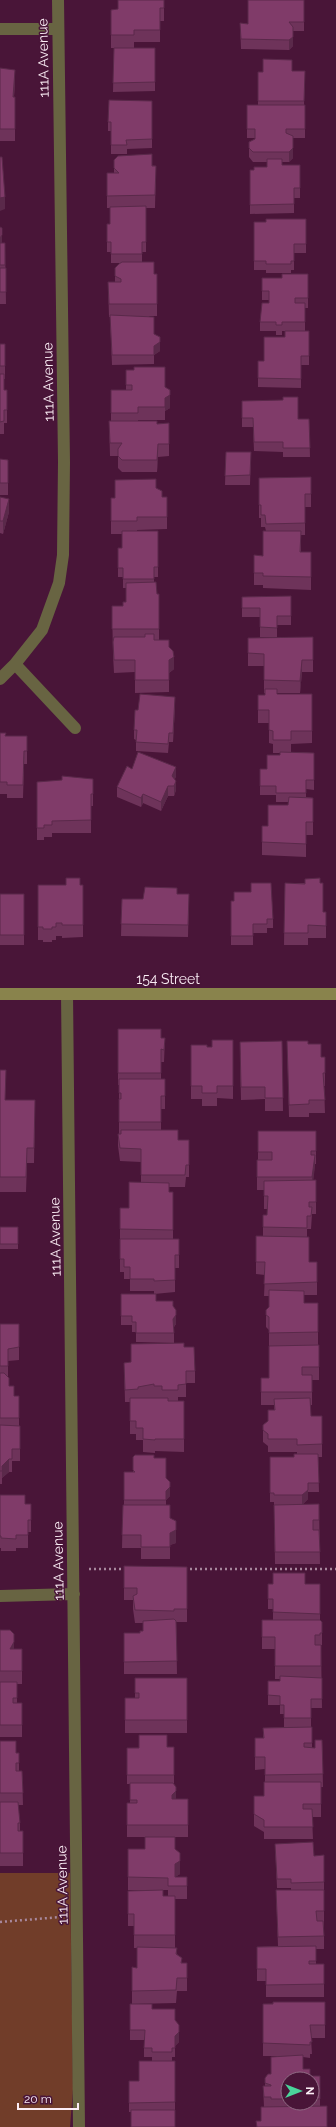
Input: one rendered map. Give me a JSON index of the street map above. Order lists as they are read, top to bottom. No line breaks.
{"streets":{"street":["111A Avenue","154 Street"]},"crossings":[["111A Avenue","154 Street"]],"scale_bar":"20 m","north":"right"}
